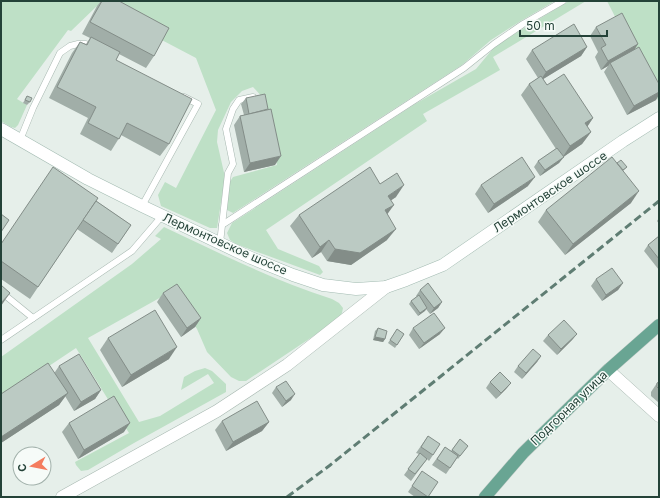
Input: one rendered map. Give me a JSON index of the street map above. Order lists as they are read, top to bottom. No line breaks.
{"streets":{"main road":["Подгорная улица"],"street":["Лермонтовское шоссе"]},"scale_bar":"50 m","north":"left"}
